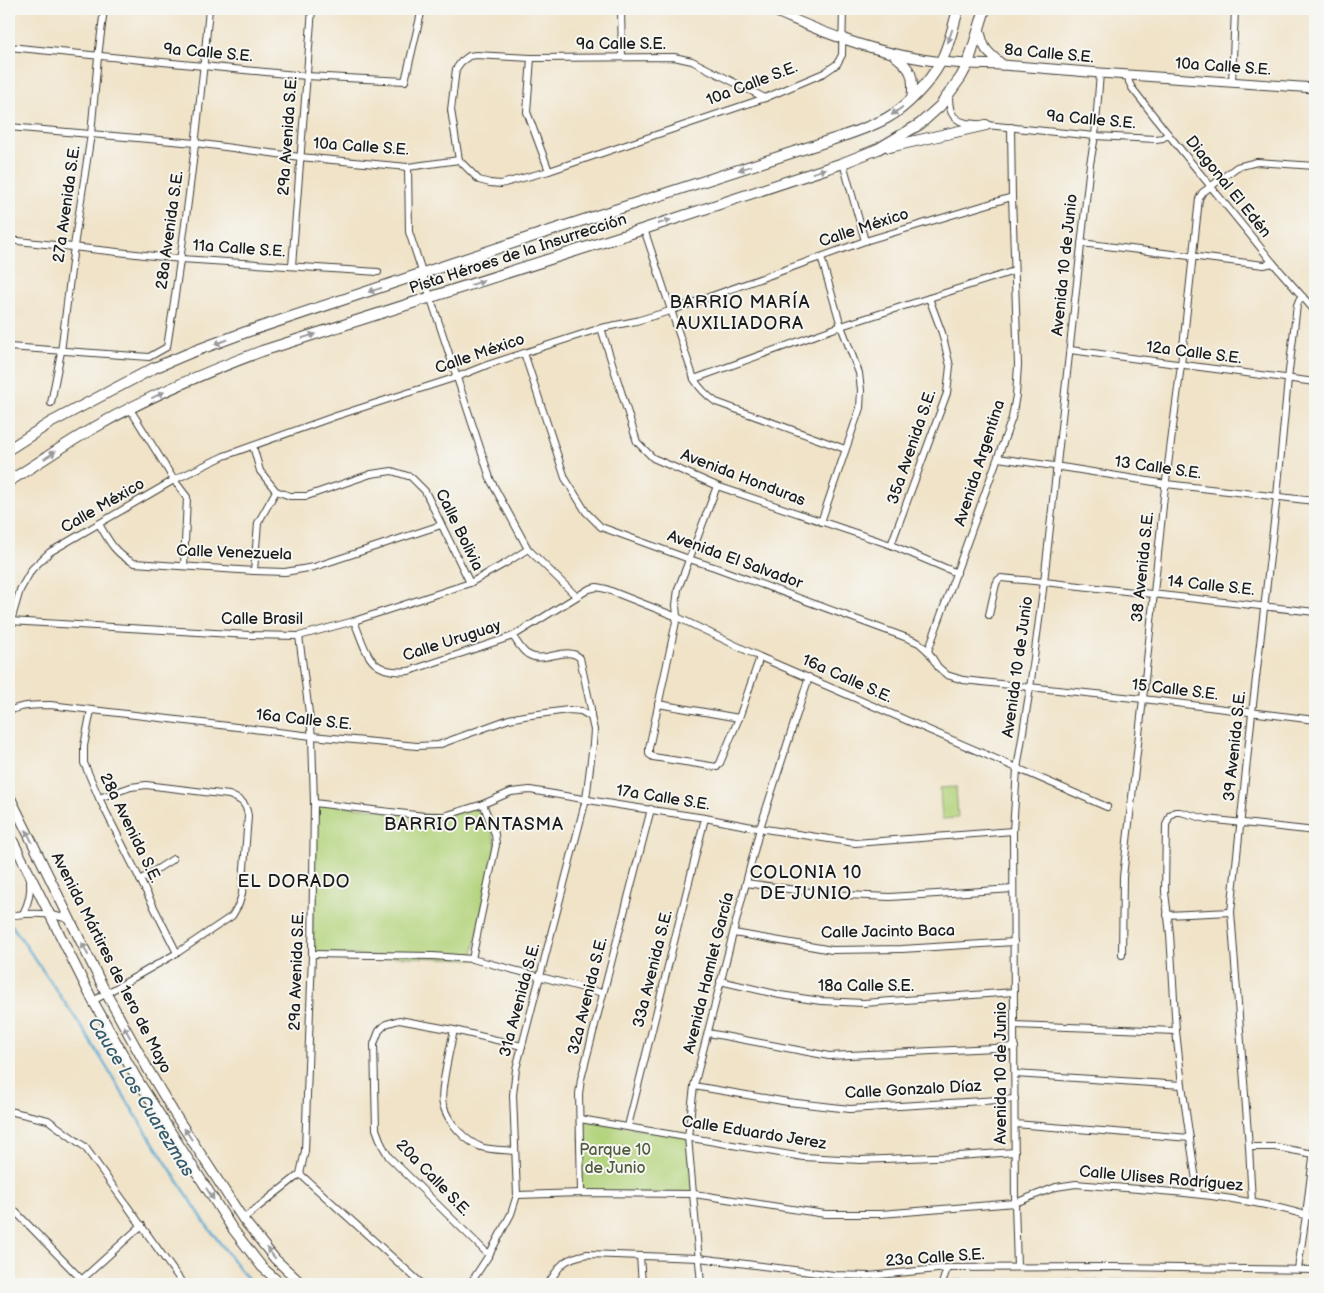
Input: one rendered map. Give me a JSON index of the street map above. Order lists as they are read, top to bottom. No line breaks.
{"streets":{"main road":["8a Calle S.E.","10a Calle S.E.","Pista Héroes de la Insurrección","Avenida Mártires de 1ero de Mayo"],"street":["9a Calle S.E.","29a Avenida S.E.","Diagonal El Edén","27a Avenida S.E.","Calle México","28a Avenida S.E.","11a Calle S.E.","Avenida 10 de Junio","12a Calle S.E.","35a Avenida S.E.","Avenida Argentina","13 Calle S.E.","Avenida Honduras","Calle Bolivia","Calle Venezuela","Avenida El Salvador","38 Avenida S.E.","14 Calle S.E.","Calle Brasil","Calle Uruguay","16a Calle S.E.","15 Calle S.E.","39 Avenida S.E.","17a Calle S.E.","Calle Jacinto Baca","33a Avenida S.E.","Avenida Hamlet García","18a Calle S.E.","32a Avenida S.E.","31a Avenida S.E.","Calle Gonzalo Díaz","Calle Eduardo Jerez","20a Calle S.E.","Calle Ulises Rodríguez","23a Calle S.E."]},"crossings":[["9a Calle S.E.","10a Calle S.E."],["9a Calle S.E.","29a Avenida S.E."],["9a Calle S.E.","Diagonal El Edén"],["9a Calle S.E.","27a Avenida S.E."],["9a Calle S.E.","28a Avenida S.E."],["9a Calle S.E.","Pista Héroes de la Insurrección"],["9a Calle S.E.","Avenida 10 de Junio"],["9a Calle S.E.","Avenida Argentina"],["8a Calle S.E.","10a Calle S.E."],["8a Calle S.E.","Diagonal El Edén"],["8a Calle S.E.","Pista Héroes de la Insurrección"],["8a Calle S.E.","Avenida 10 de Junio"],["10a Calle S.E.","29a Avenida S.E."],["10a Calle S.E.","Diagonal El Edén"],["10a Calle S.E.","27a Avenida S.E."],["10a Calle S.E.","28a Avenida S.E."],["29a Avenida S.E.","11a Calle S.E."],["29a Avenida S.E.","Calle Brasil"],["29a Avenida S.E.","16a Calle S.E."],["29a Avenida S.E.","17a Calle S.E."],["Diagonal El Edén","38 Avenida S.E."],["Diagonal El Edén","39 Avenida S.E."],["27a Avenida S.E.","28a Avenida S.E."],["27a Avenida S.E.","11a Calle S.E."],["Calle México","Avenida Argentina"],["Calle México","Avenida Honduras"],["Calle México","Calle Venezuela"],["Calle México","Avenida El Salvador"],["Calle México","Calle Brasil"],["28a Avenida S.E.","11a Calle S.E."],["28a Avenida S.E.","16a Calle S.E."],["Avenida 10 de Junio","12a Calle S.E."],["Avenida 10 de Junio","13 Calle S.E."],["Avenida 10 de Junio","Avenida El Salvador"],["Avenida 10 de Junio","14 Calle S.E."],["Avenida 10 de Junio","16a Calle S.E."],["Avenida 10 de Junio","15 Calle S.E."],["Avenida 10 de Junio","17a Calle S.E."],["Avenida 10 de Junio","Calle Jacinto Baca"],["Avenida 10 de Junio","18a Calle S.E."],["Avenida 10 de Junio","Calle Gonzalo Díaz"],["Avenida 10 de Junio","Calle Eduardo Jerez"],["Avenida 10 de Junio","Calle Ulises Rodríguez"],["Avenida 10 de Junio","23a Calle S.E."],["12a Calle S.E.","38 Avenida S.E."],["12a Calle S.E.","39 Avenida S.E."],["35a Avenida S.E.","Avenida Honduras"],["Avenida Argentina","13 Calle S.E."],["Avenida Argentina","Avenida Honduras"],["Avenida Argentina","Avenida El Salvador"],["13 Calle S.E.","38 Avenida S.E."],["13 Calle S.E.","39 Avenida S.E."],["Calle Bolivia","Calle Venezuela"],["Calle Bolivia","Calle Brasil"],["Avenida El Salvador","15 Calle S.E."],["38 Avenida S.E.","14 Calle S.E."],["38 Avenida S.E.","15 Calle S.E."],["14 Calle S.E.","39 Avenida S.E."],["Calle Brasil","Calle Uruguay"],["Calle Uruguay","16a Calle S.E."],["Calle Uruguay","31a Avenida S.E."],["16a Calle S.E.","Avenida Hamlet García"],["16a Calle S.E.","31a Avenida S.E."],["15 Calle S.E.","39 Avenida S.E."],["39 Avenida S.E.","Calle Ulises Rodríguez"],["17a Calle S.E.","33a Avenida S.E."],["17a Calle S.E.","Avenida Hamlet García"],["17a Calle S.E.","32a Avenida S.E."],["17a Calle S.E.","31a Avenida S.E."],["Calle Jacinto Baca","Avenida Hamlet García"],["33a Avenida S.E.","Calle Eduardo Jerez"],["Avenida Hamlet García","18a Calle S.E."],["Avenida Hamlet García","Calle Gonzalo Díaz"],["Avenida Hamlet García","Calle Eduardo Jerez"],["Avenida Hamlet García","Calle Ulises Rodríguez"],["Avenida Hamlet García","23a Calle S.E."],["32a Avenida S.E.","Calle Eduardo Jerez"],["32a Avenida S.E.","Calle Ulises Rodríguez"],["31a Avenida S.E.","20a Calle S.E."],["31a Avenida S.E.","Calle Ulises Rodríguez"]],"districts":["BARRIO MARÍA AUXILIADORA","BARRIO PANTASMA","COLONIA 10 DE JUNIO","EL DORADO"],"water":["Cauce Los Cuarezmas"],"parks":["Parque 10 de Junio"]}
